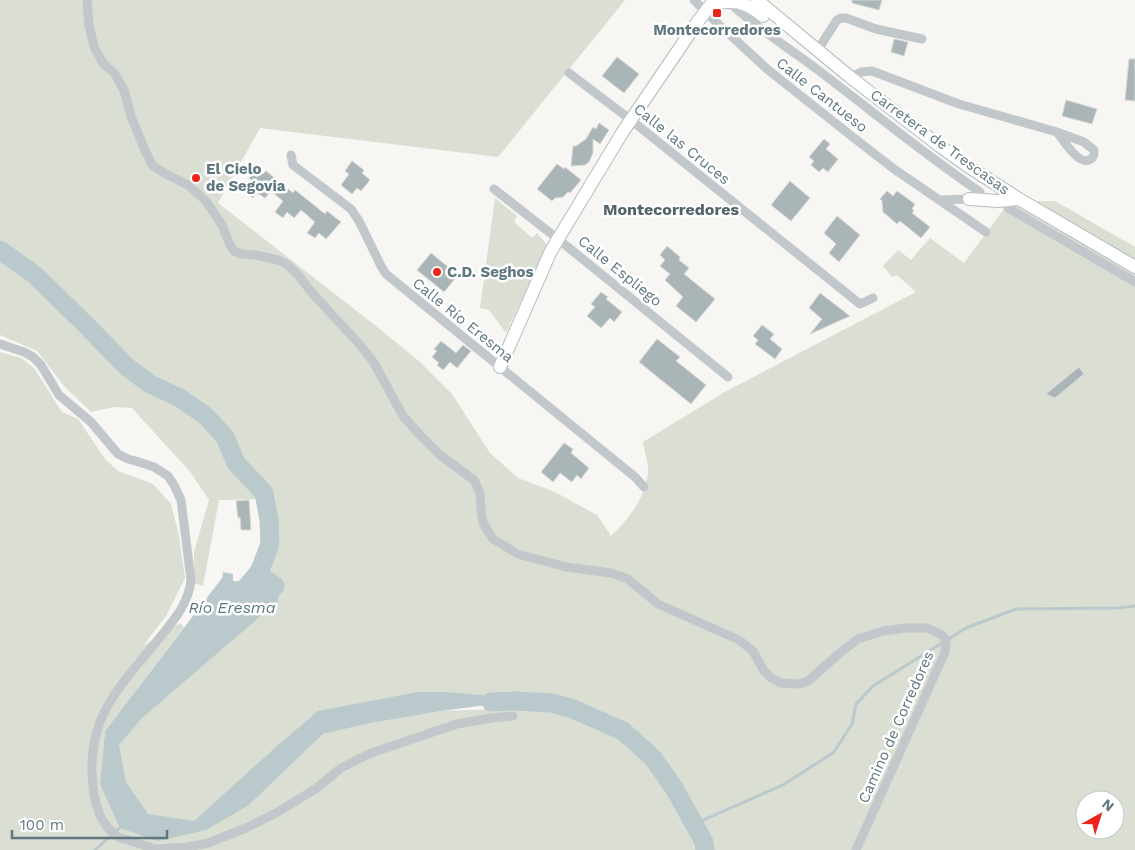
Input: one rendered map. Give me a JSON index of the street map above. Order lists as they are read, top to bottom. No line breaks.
{"streets":{"street":["Calle Cantueso","Carretera de Trescasas","Calle las Cruces","Calle Espliego","Calle Río Eresma","Camino de Corredores"]},"districts":["Montecorredores"],"water":["Río Eresma"],"places":{"transit":["Montecorredores"],"other":["El Cielo de Segovia","C.D. Seghos"]},"scale_bar":"100 m","north":"top right"}
